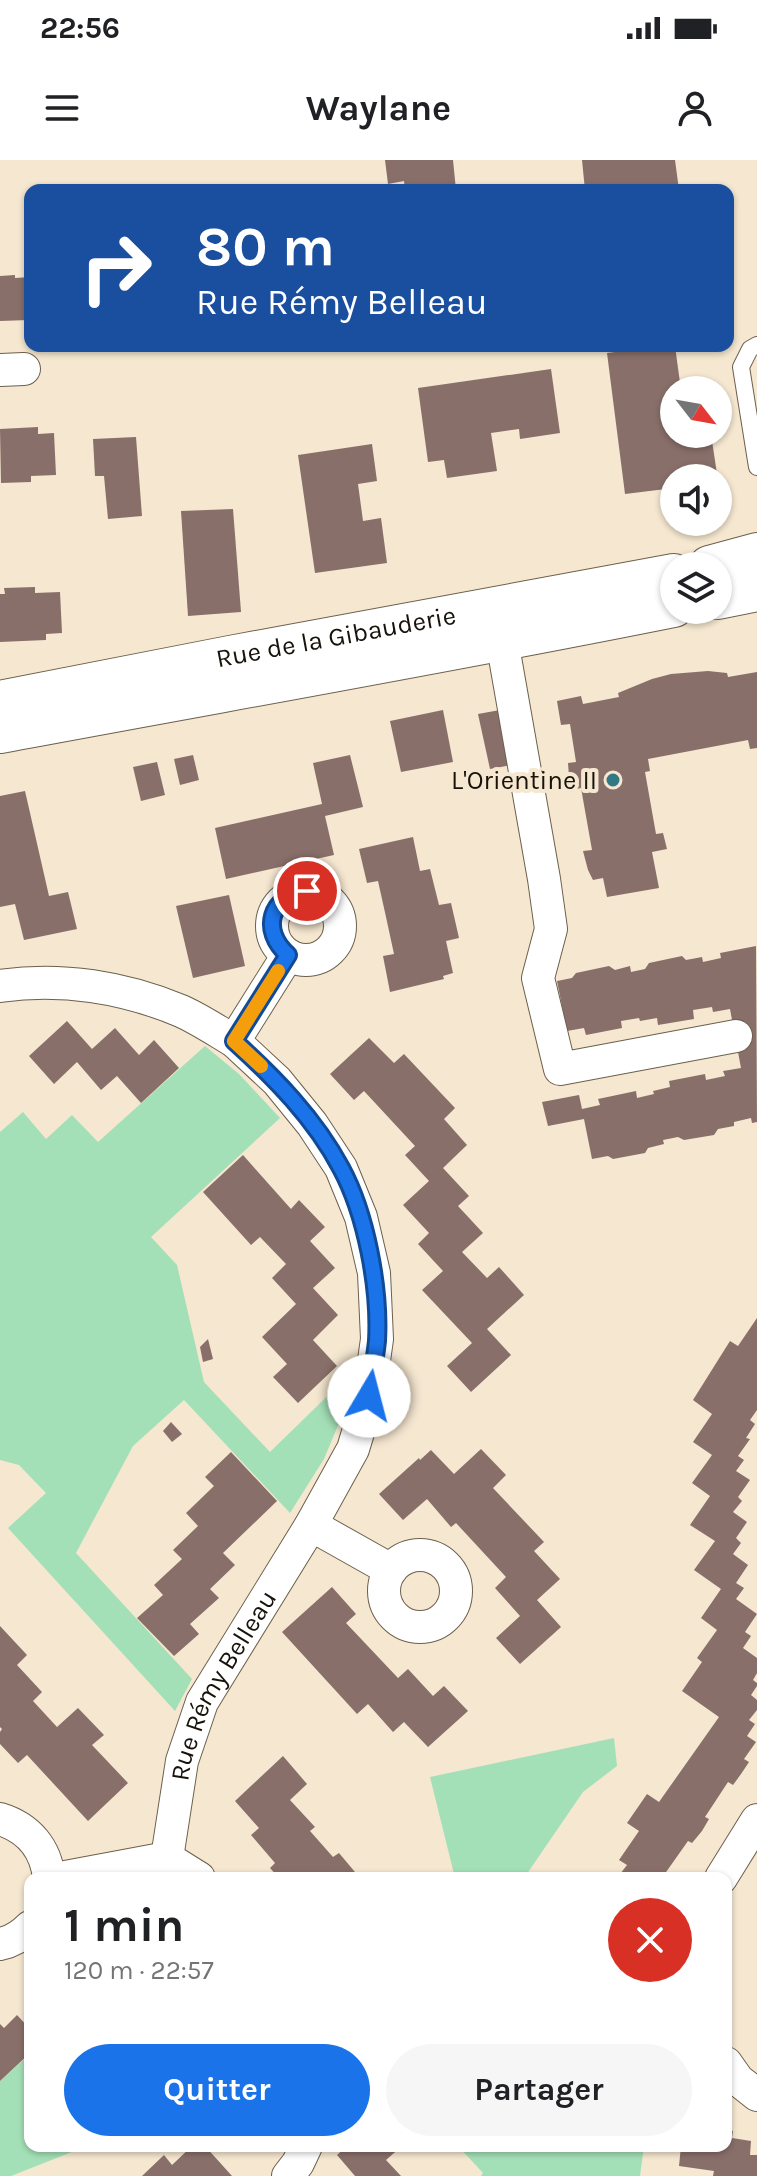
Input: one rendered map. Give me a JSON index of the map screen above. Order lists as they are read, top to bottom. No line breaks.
{"streets":{"street":["Rue de la Gibauderie","Rue Rémy Belleau"]},"places":["L'Orientine II"],"north":"bottom right","page":{"status":"22:56","header":"Waylane","turn":["80 m","Rue Rémy Belleau"],"heading":["1 min","120 m · 22:57"],"buttons":["Quitter","Partager"]}}
